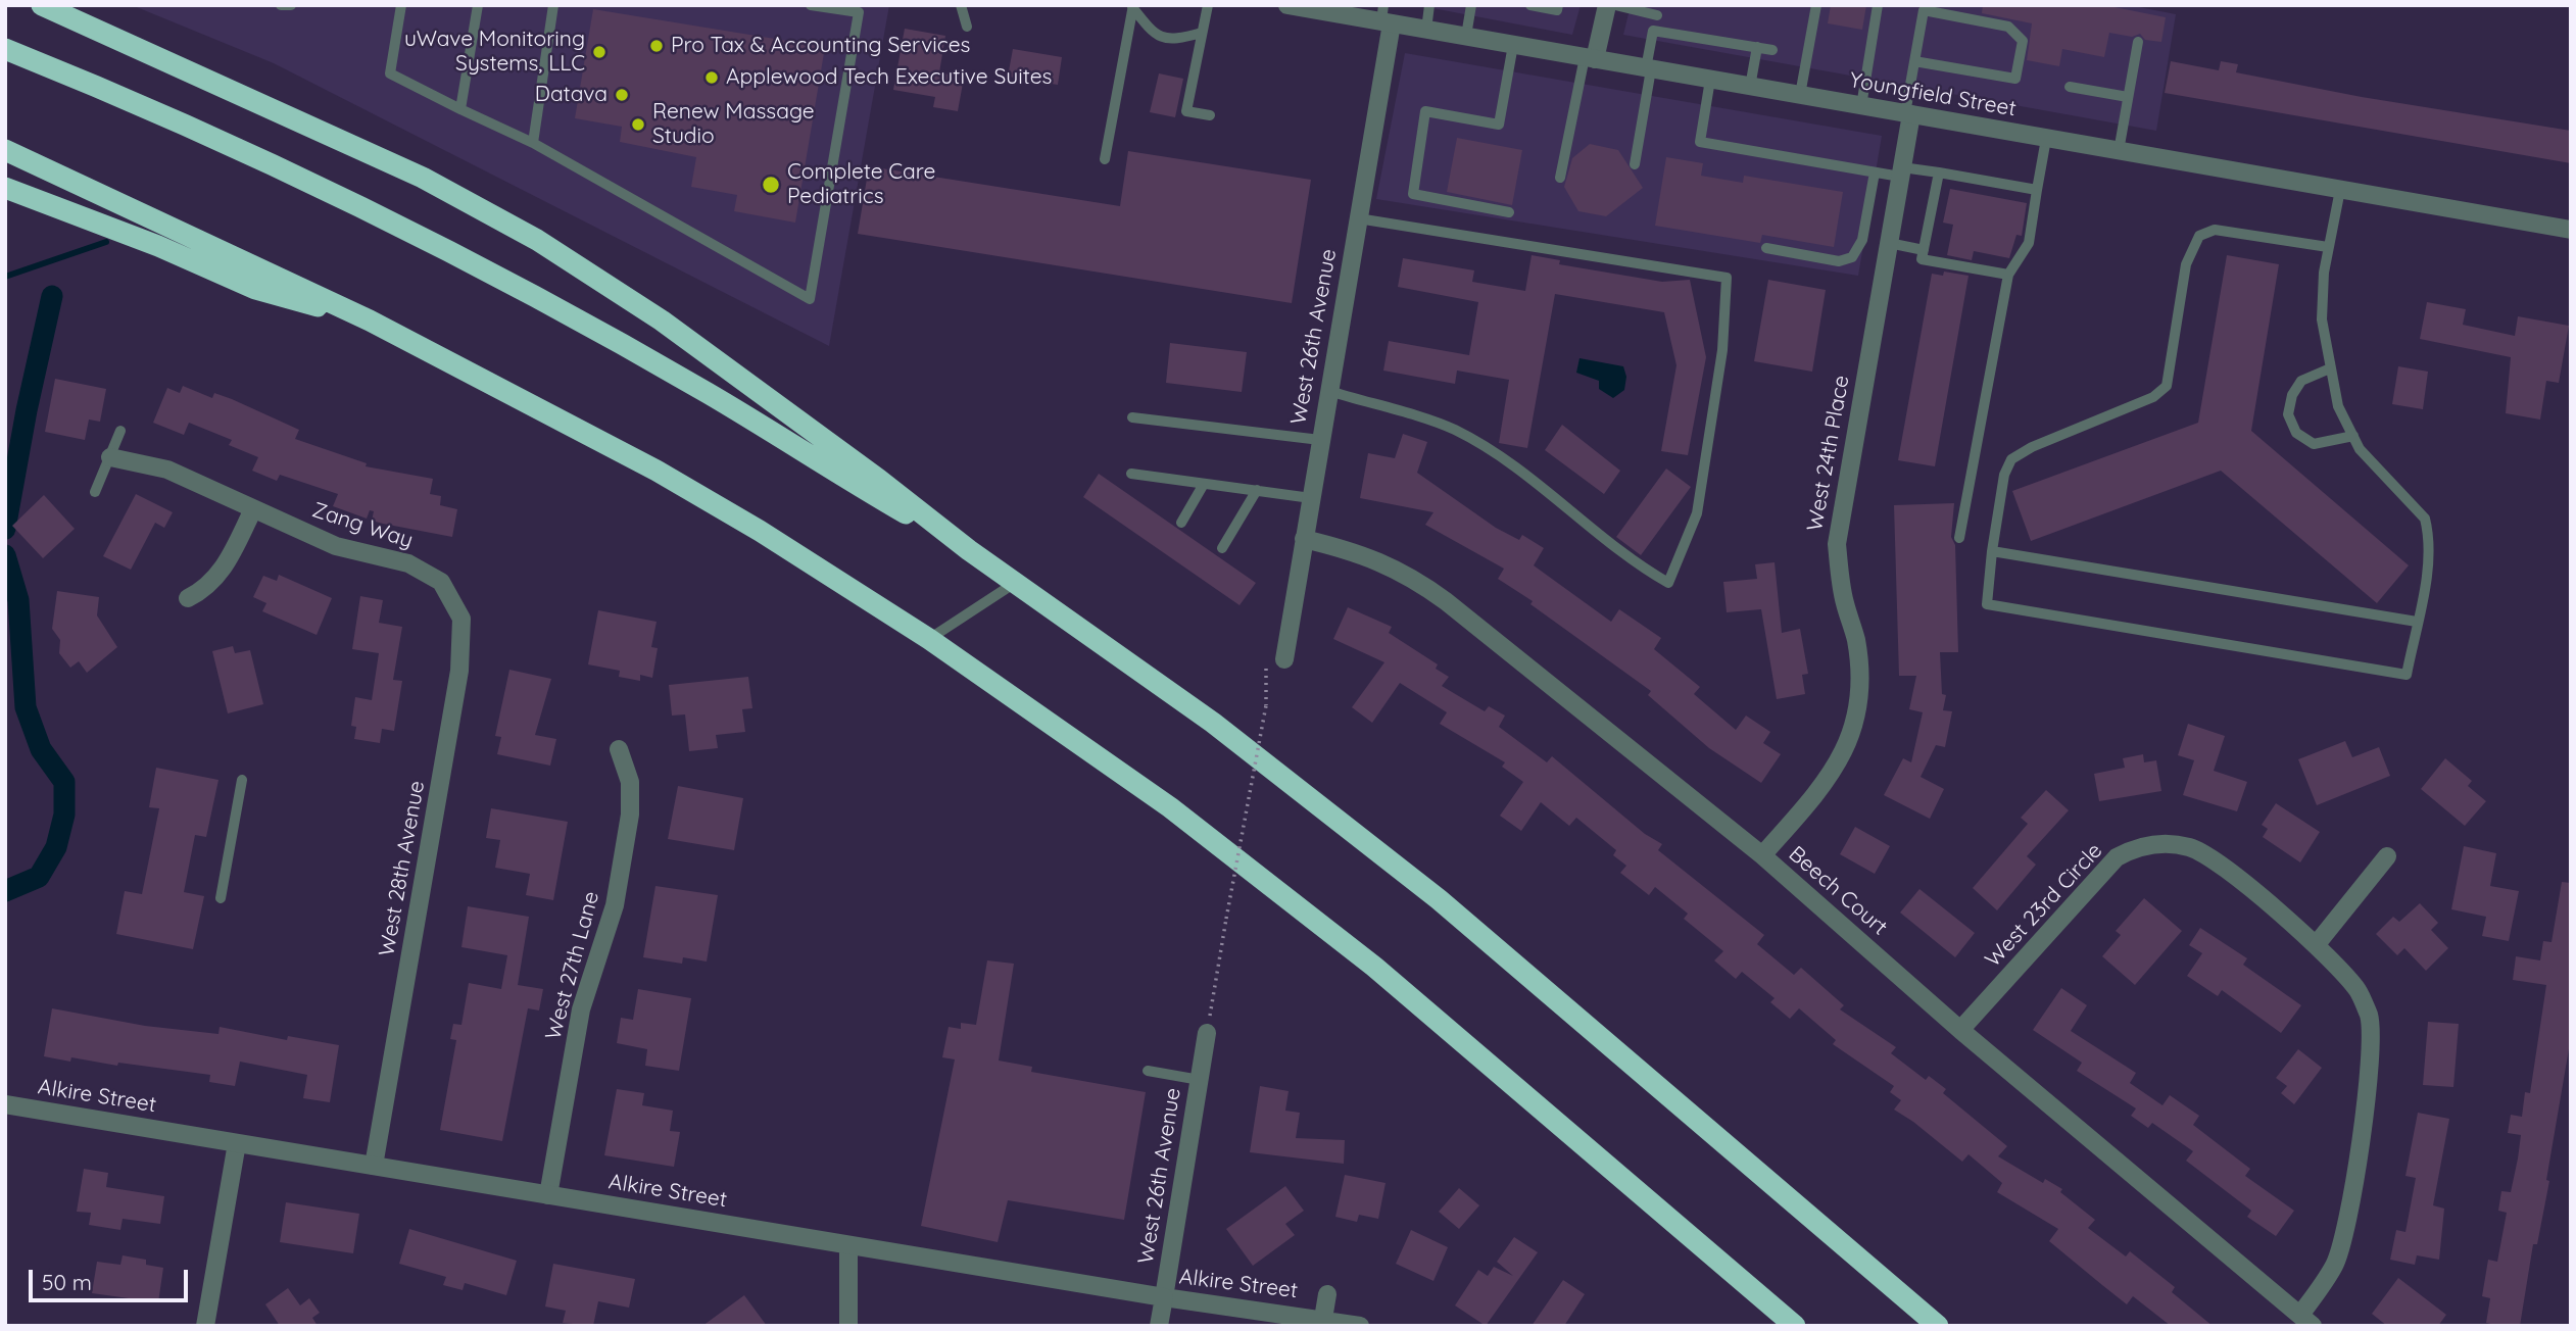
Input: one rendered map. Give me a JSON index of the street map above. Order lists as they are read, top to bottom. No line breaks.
{"streets":{"street":["Youngfield Street","West 26th Avenue","West 24th Place","Zang Way","West 28th Avenue","Beech Court","West 23rd Circle","West 27th Lane","Alkire Street"]},"crossings":[["Youngfield Street","West 26th Avenue"],["Youngfield Street","West 24th Place"],["West 26th Avenue","Beech Court"],["West 26th Avenue","Alkire Street"],["West 24th Place","Beech Court"],["Zang Way","West 28th Avenue"],["West 28th Avenue","Alkire Street"],["Beech Court","West 23rd Circle"],["West 27th Lane","Alkire Street"]],"places":["Pro Tax & Accounting Services","uWave Monitoring Systems, LLC","Applewood Tech Executive Suites","Datava","Renew Massage Studio","Complete Care Pediatrics"],"scale_bar":"50 m"}
